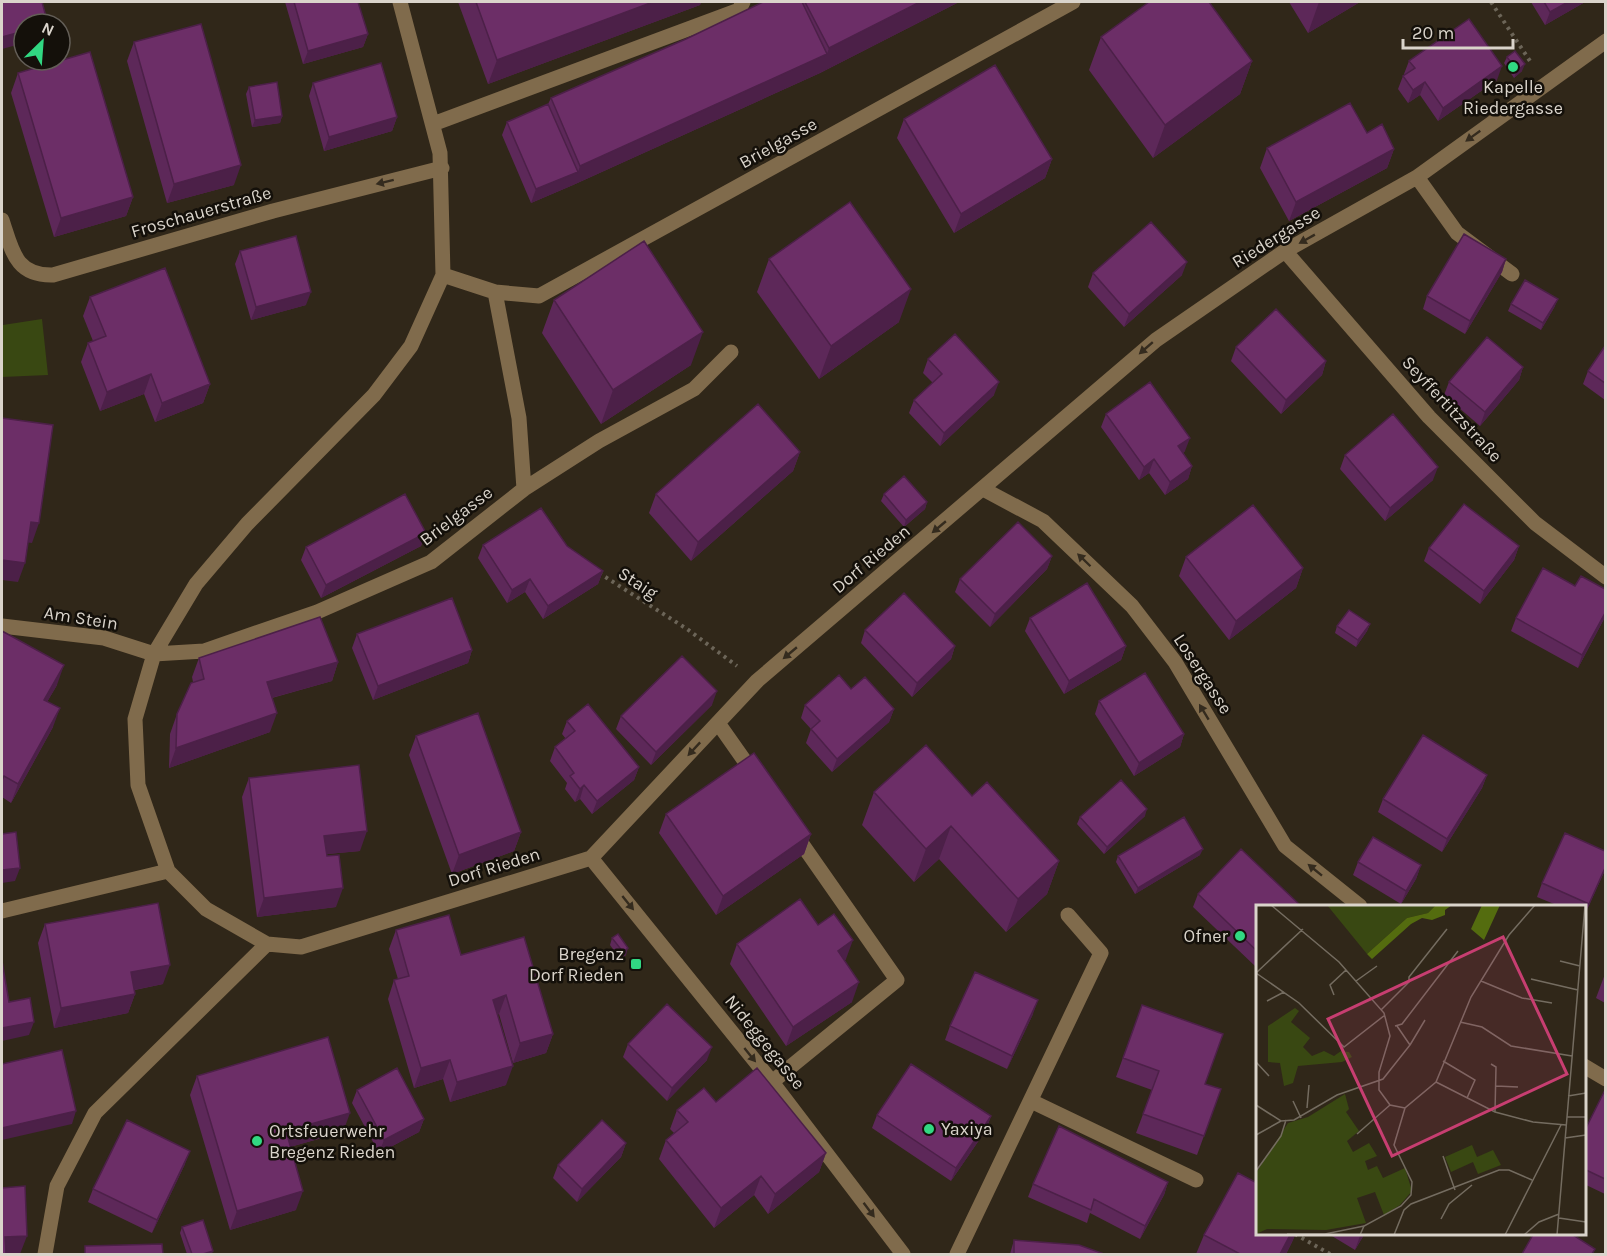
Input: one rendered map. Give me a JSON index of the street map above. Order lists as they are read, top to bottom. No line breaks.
{"streets":{"street":["Brielgasse","Froschauerstraße","Riedergasse","Seyffertitzstraße","Dorf Rieden","Am Stein","Losergasse","Nideggegasse"],"path":["Staig"]},"crossings":[["Brielgasse","Am Stein"],["Riedergasse","Seyffertitzstraße"],["Riedergasse","Dorf Rieden"],["Riedergasse","Losergasse"],["Dorf Rieden","Staig"],["Dorf Rieden","Losergasse"],["Dorf Rieden","Nideggegasse"]],"one_way":["Froschauerstraße","Riedergasse","Dorf Rieden","Losergasse","Nideggegasse"],"places":{"other":["Kapelle Riedergasse","Ofner","Yaxiya","Ortsfeuerwehr Bregenz Rieden"],"transit":["Bregenz Dorf Rieden"]},"scale_bar":"20 m","north":"top right"}
